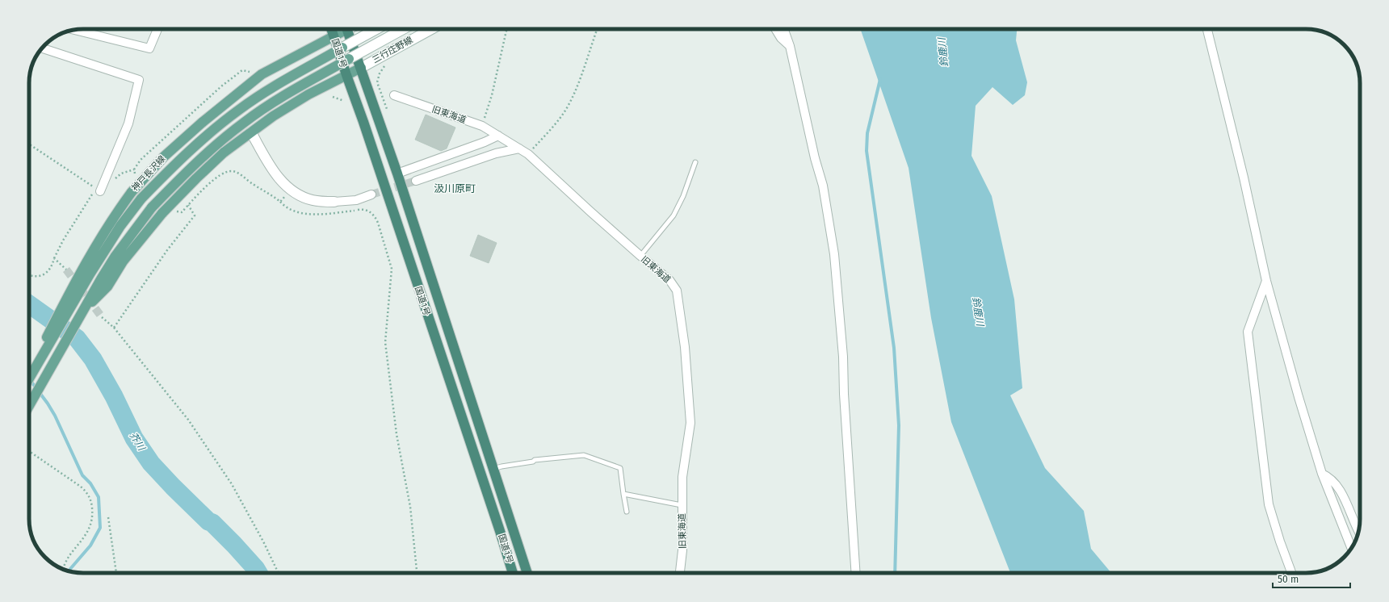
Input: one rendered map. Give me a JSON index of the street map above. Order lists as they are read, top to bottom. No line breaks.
{"streets":{"highway":["国道1号"],"main road":["三行庄野線","神戸長沢線"],"street":["旧東海道"]},"crossings":[["三行庄野線","国道1号"],["国道1号","神戸長沢線"]],"districts":["汲川原町"],"water":["鈴鹿川","芥川"],"scale_bar":"50 m"}
